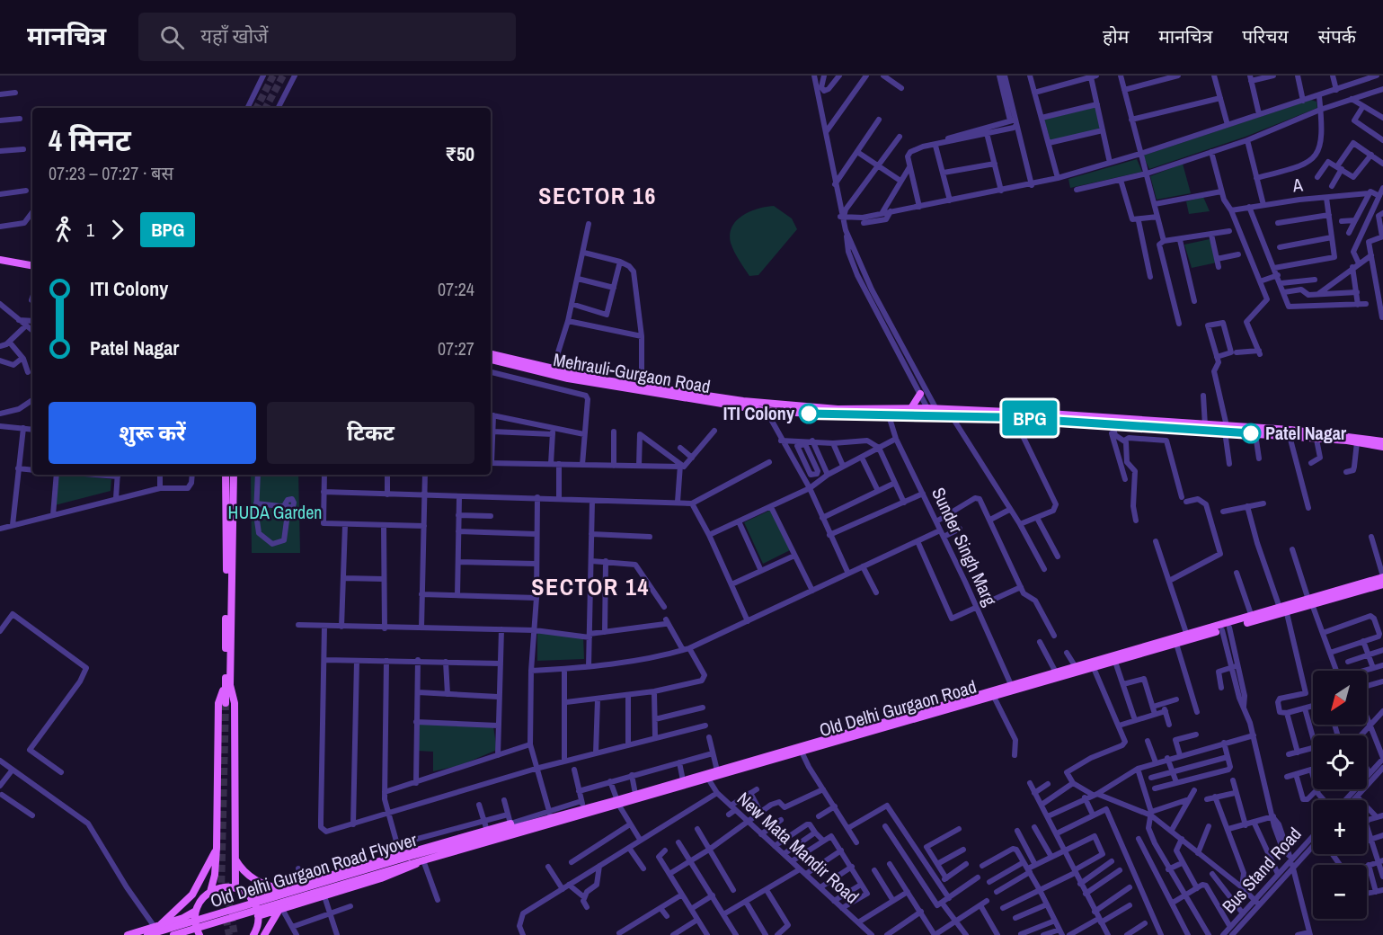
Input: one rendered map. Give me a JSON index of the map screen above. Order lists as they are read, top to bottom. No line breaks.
{"streets":{"main road":["Mehrauli-Gurgaon Road","Old Delhi Gurgaon Road","Old Delhi Gurgaon Road Flyover"],"street":["A","Sunder Singh Marg","New Mata Mandir Road","Bus Stand Road"]},"crossings":[["Mehrauli-Gurgaon Road","Sunder Singh Marg"],["Sunder Singh Marg","Old Delhi Gurgaon Road"],["Old Delhi Gurgaon Road","New Mata Mandir Road"],["Old Delhi Gurgaon Road","Old Delhi Gurgaon Road Flyover"]],"districts":["SECTOR 16","SECTOR 14"],"parks":["HUDA Garden"],"places":["ITI Colony","Patel Nagar"],"lines":["bus line BPG"],"north":"bottom left","page":{"header":"मानचित्र","search":"यहाँ खोजें","nav":["होम","मानचित्र","परिचय","संपर्क"],"on_map":"BPG","heading":["4 मिनट","07:23 – 07:27 · बस","₹50"],"legs":["1","BPG"],"list":[{"name":"ITI Colony","value":"07:24"},{"name":"Patel Nagar","value":"07:27"}],"buttons":["शुरू करें","टिकट"],"map_buttons":["+","−"]}}
